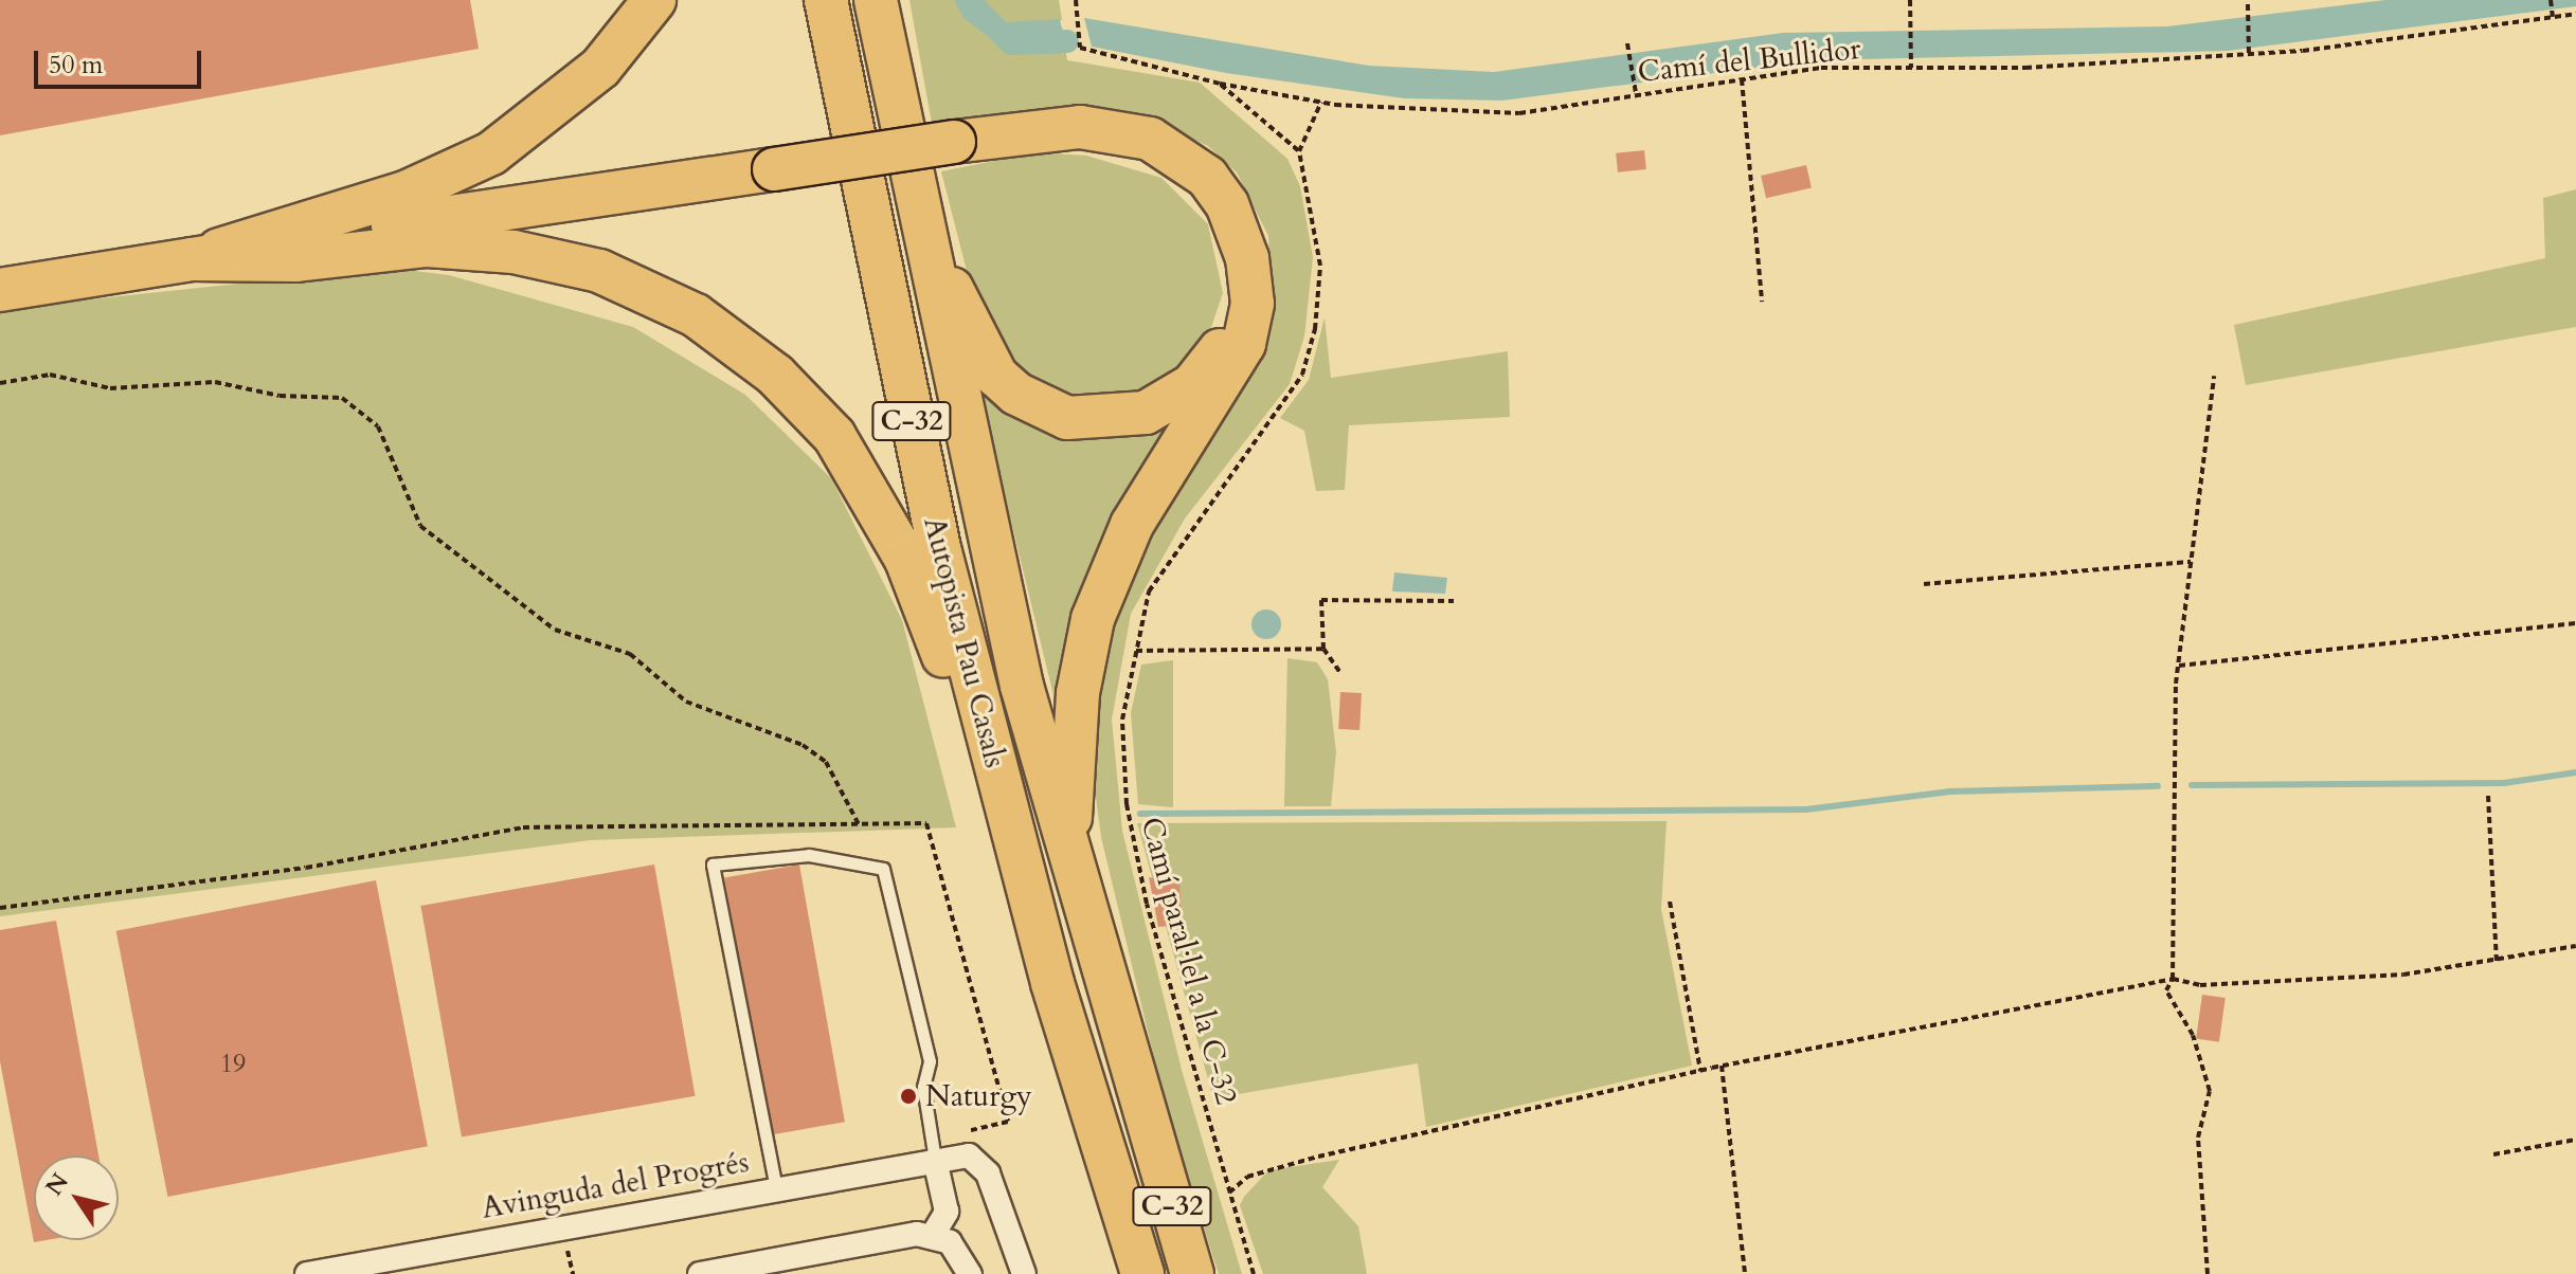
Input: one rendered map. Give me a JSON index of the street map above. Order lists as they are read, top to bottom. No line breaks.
{"streets":{"highway":["C-32","Autopista Pau Casals"],"street":["Avinguda del Progrés"],"path":["Camí del Bullidor","Camí paral·lel a la C-32"]},"places":["Naturgy"],"house_numbers":["19"],"scale_bar":"50 m","north":"top left"}
